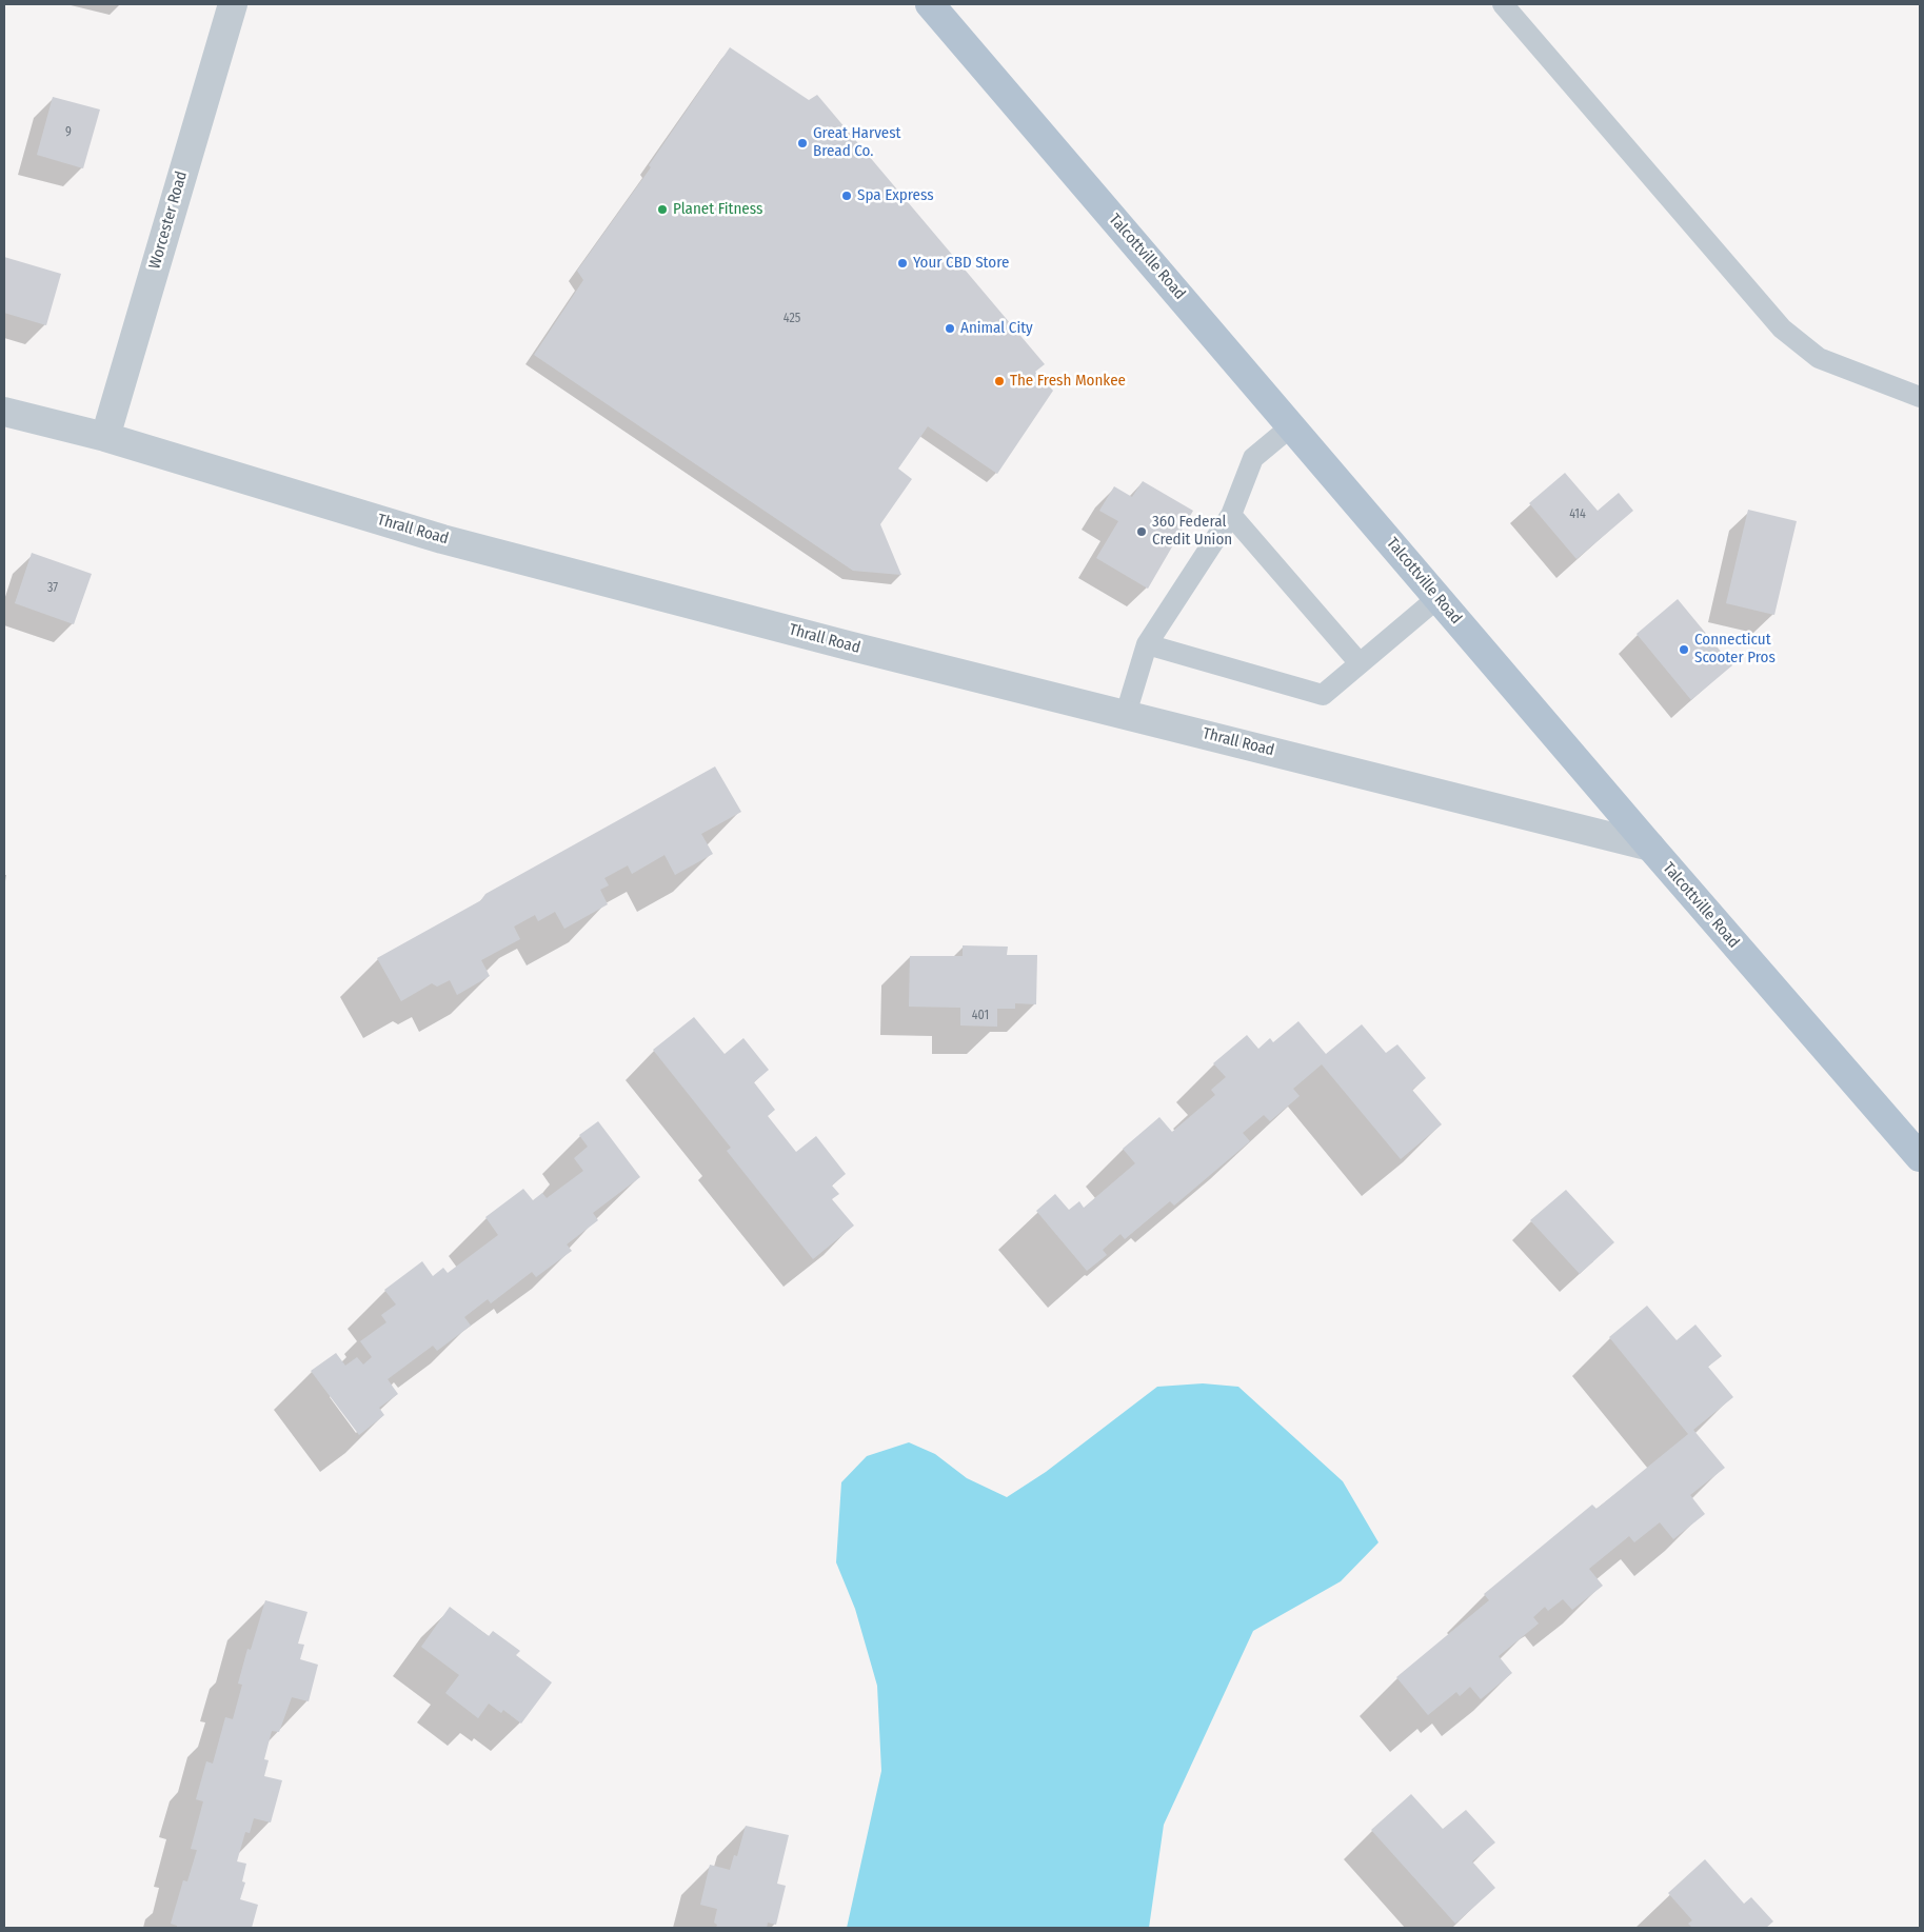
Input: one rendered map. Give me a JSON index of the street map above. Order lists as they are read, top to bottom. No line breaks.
{"streets":{"main road":["Talcottville Road"],"street":["Worcester Road","Thrall Road"]},"crossings":[["Worcester Road","Thrall Road"],["Talcottville Road","Thrall Road"]],"places":["Great Harvest Bread Co.","Spa Express","Planet Fitness","Your CBD Store","Animal City","The Fresh Monkee","360 Federal Credit Union","Connecticut Scooter Pros"],"house_numbers":["9","425","414","37","401"]}
